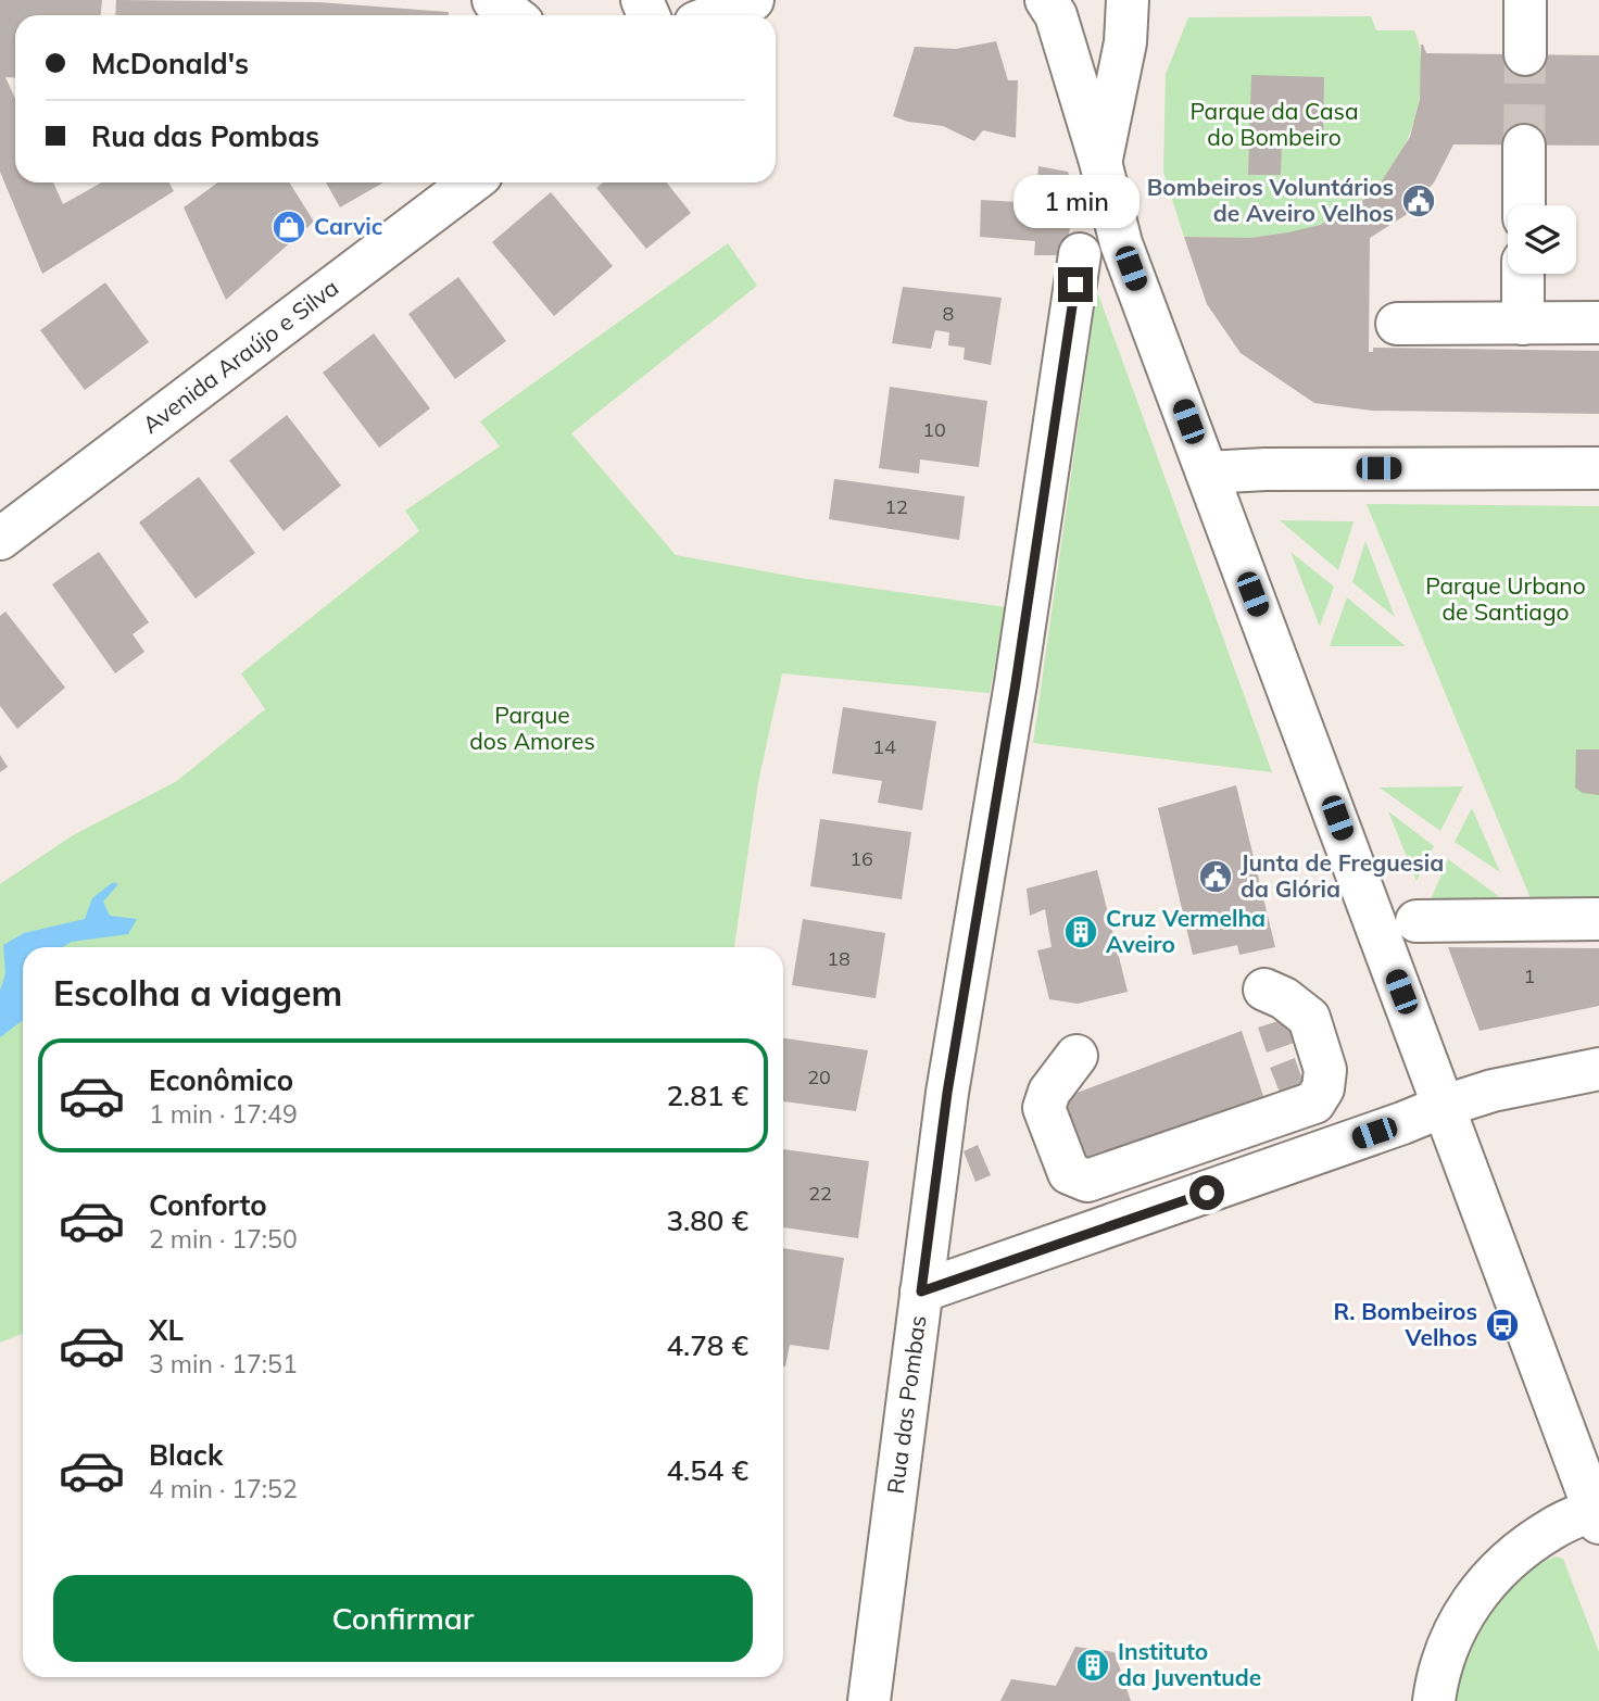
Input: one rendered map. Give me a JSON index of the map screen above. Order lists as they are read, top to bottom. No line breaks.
{"streets":{"street":["Avenida Araújo e Silva","Rua das Pombas"]},"parks":["Parque da Casa do Bombeiro","Parque Urbano de Santiago","Parque dos Amores"],"places":{"public building":["Bombeiros Voluntários de Aveiro Velhos","Junta de Freguesia da Glória"],"shop":["Carvic"],"building":["Cruz Vermelha Aveiro","Instituto da Juventude"],"bus stop":["R. Bombeiros Velhos"]},"house_numbers":["8","10","12","14","16","18","1","20","22"],"page":{"banner":["McDonald's","Rua das Pombas"],"bubble":"1 min","heading":"Escolha a viagem","list":[{"name":"Econômico","note":"1 min · 17:49","value":"2.81 €"},{"name":"Conforto","note":"2 min · 17:50","value":"3.80 €"},{"name":"XL","note":"3 min · 17:51","value":"4.78 €"},{"name":"Black","note":"4 min · 17:52","value":"4.54 €"}],"buttons":"Confirmar"}}
